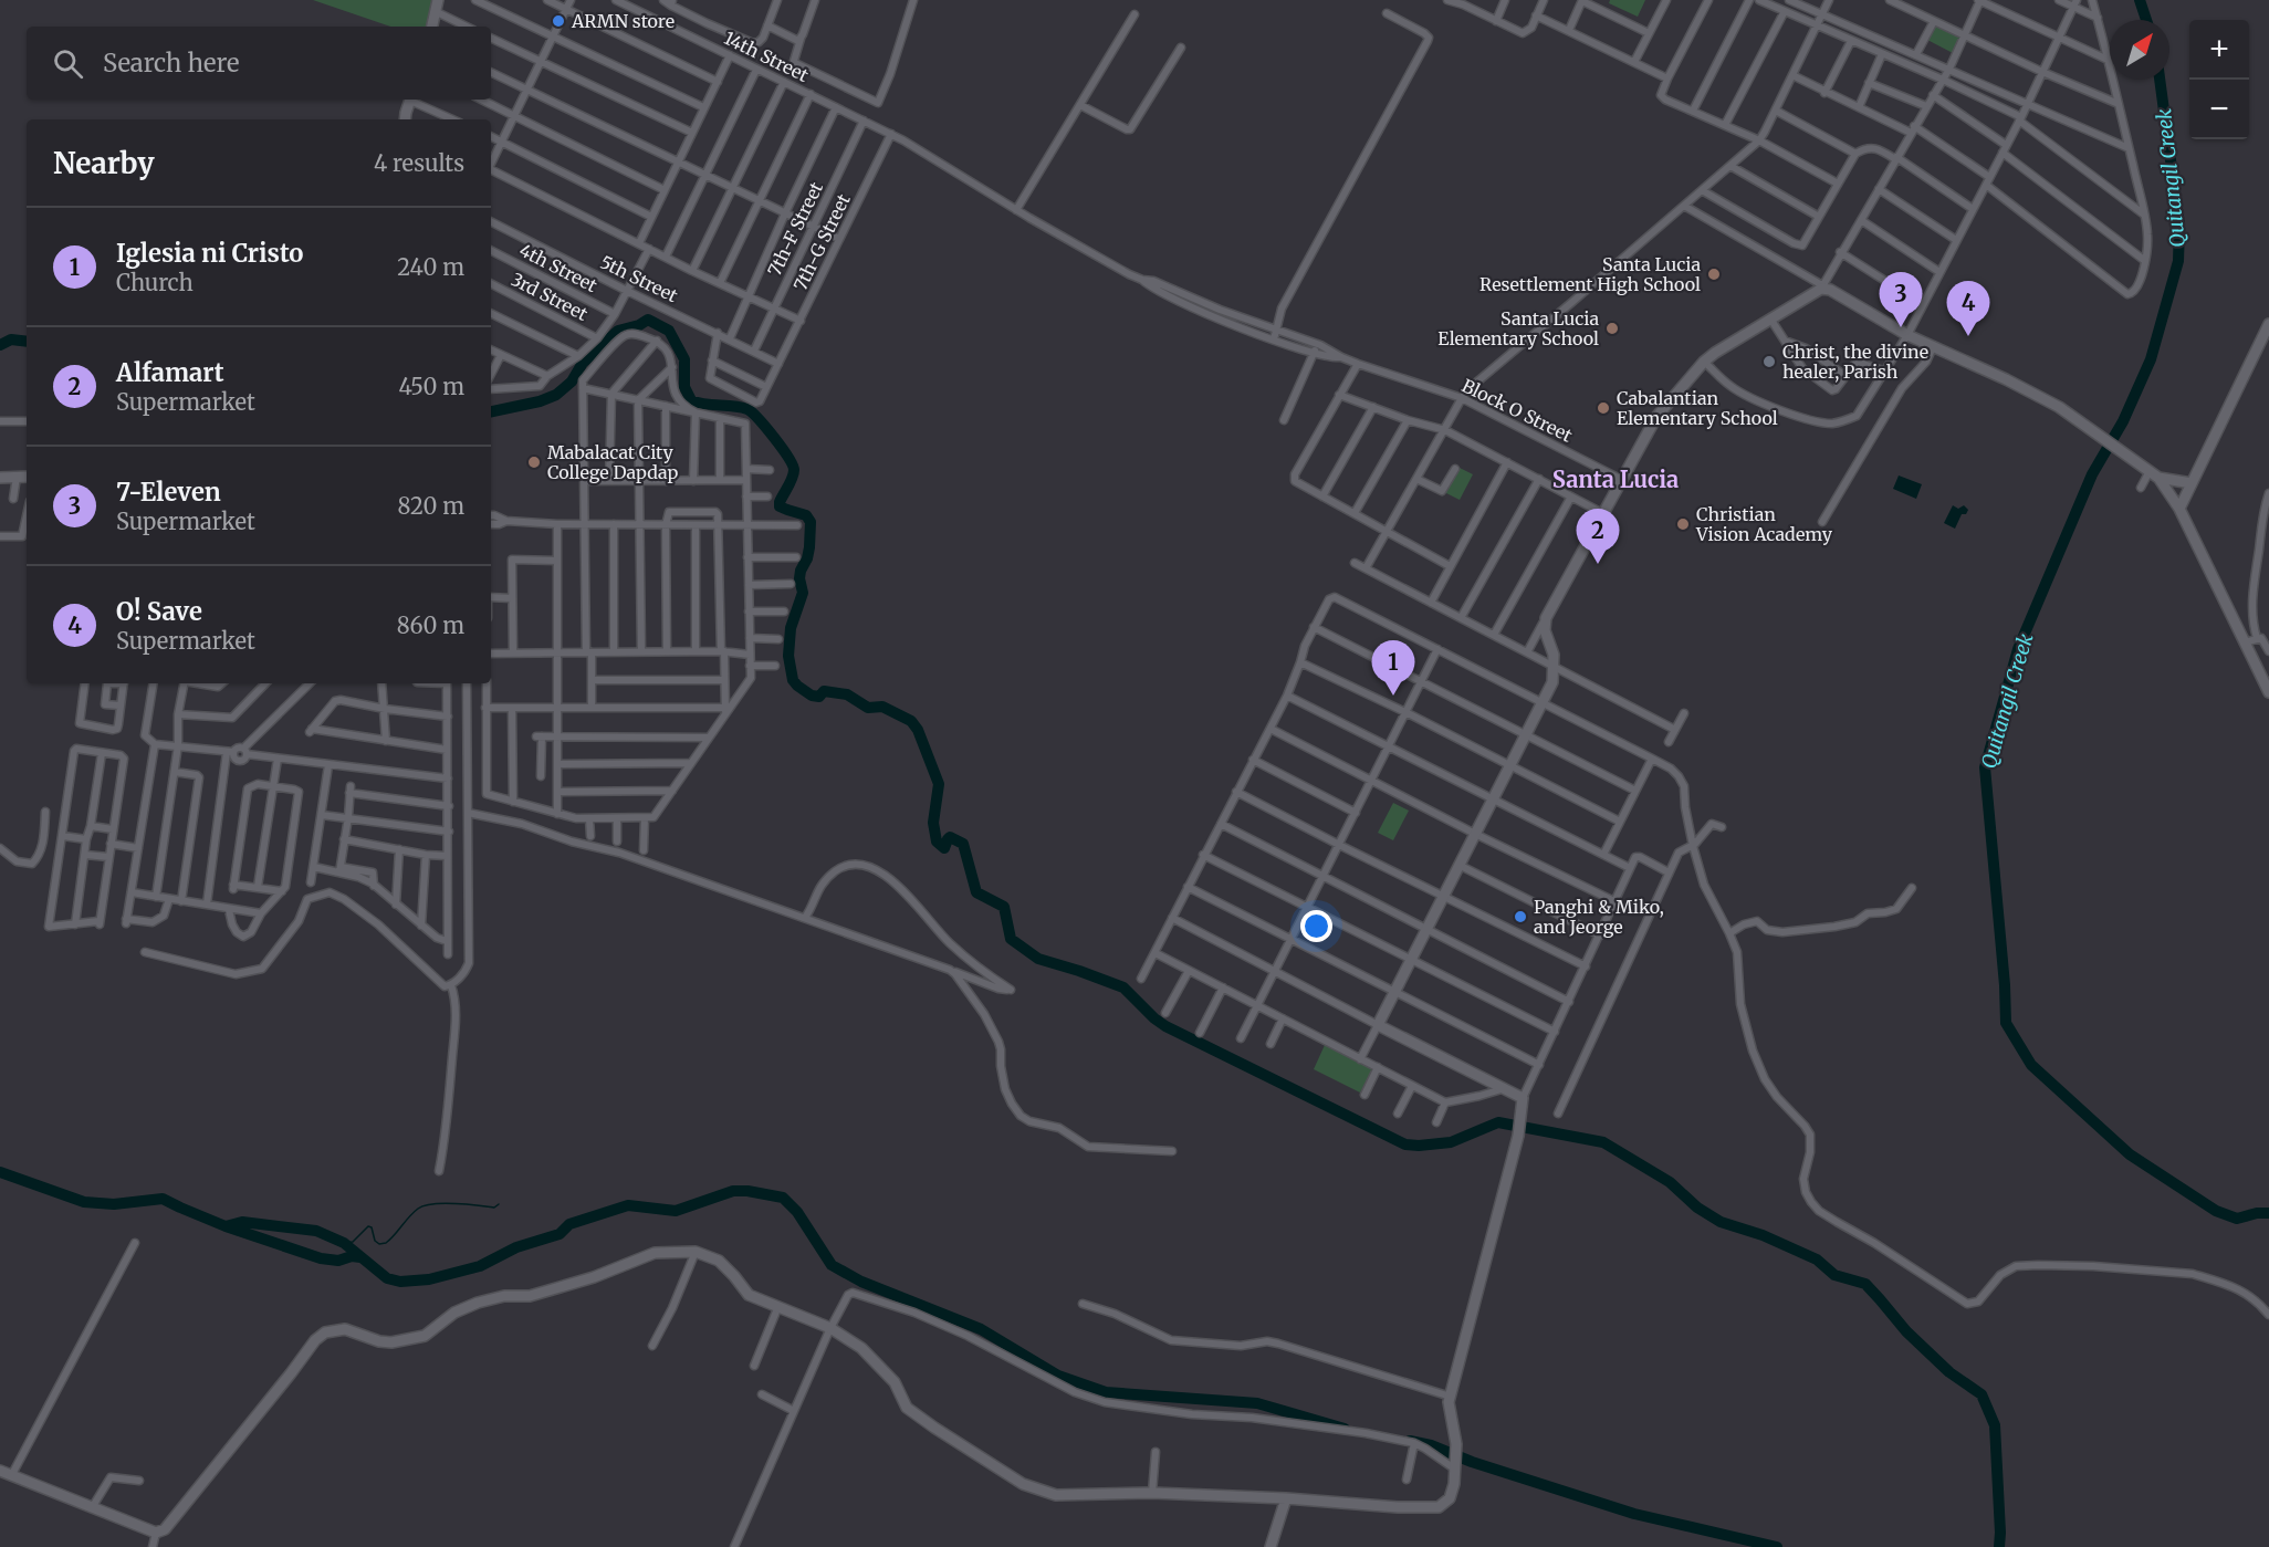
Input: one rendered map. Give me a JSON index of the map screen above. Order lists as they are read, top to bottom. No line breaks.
{"streets":{"street":["14th Street","7th-F Street","7th-G Street","4th Street","5th Street","3rd Street","Block O Street"]},"crossings":[["14th Street","7th-F Street"],["14th Street","7th-G Street"],["7th-F Street","5th Street"],["7th-G Street","5th Street"]],"districts":["Santa Lucia"],"water":["Quitangil Creek"],"places":["ARMN store","Santa Lucia Resettlement High School","Santa Lucia Elementary School","Christ, the divine healer, Parish","Cabalantian Elementary School","Mabalacat City College Dapdap","Christian Vision Academy","Panghi & Miko, and Jeorge"],"north":"top right","page":{"map_buttons":["+","−"],"search":"Search here","heading":["Nearby","4 results"],"list":[{"mark":"1","name":"Iglesia ni Cristo","note":"Church","value":"240 m"},{"mark":"2","name":"Alfamart","note":"Supermarket","value":"450 m"},{"mark":"3","name":"7-Eleven","note":"Supermarket","value":"820 m"},{"mark":"4","name":"O! Save","note":"Supermarket","value":"860 m"}],"pins":["3","4","2","1"]}}
